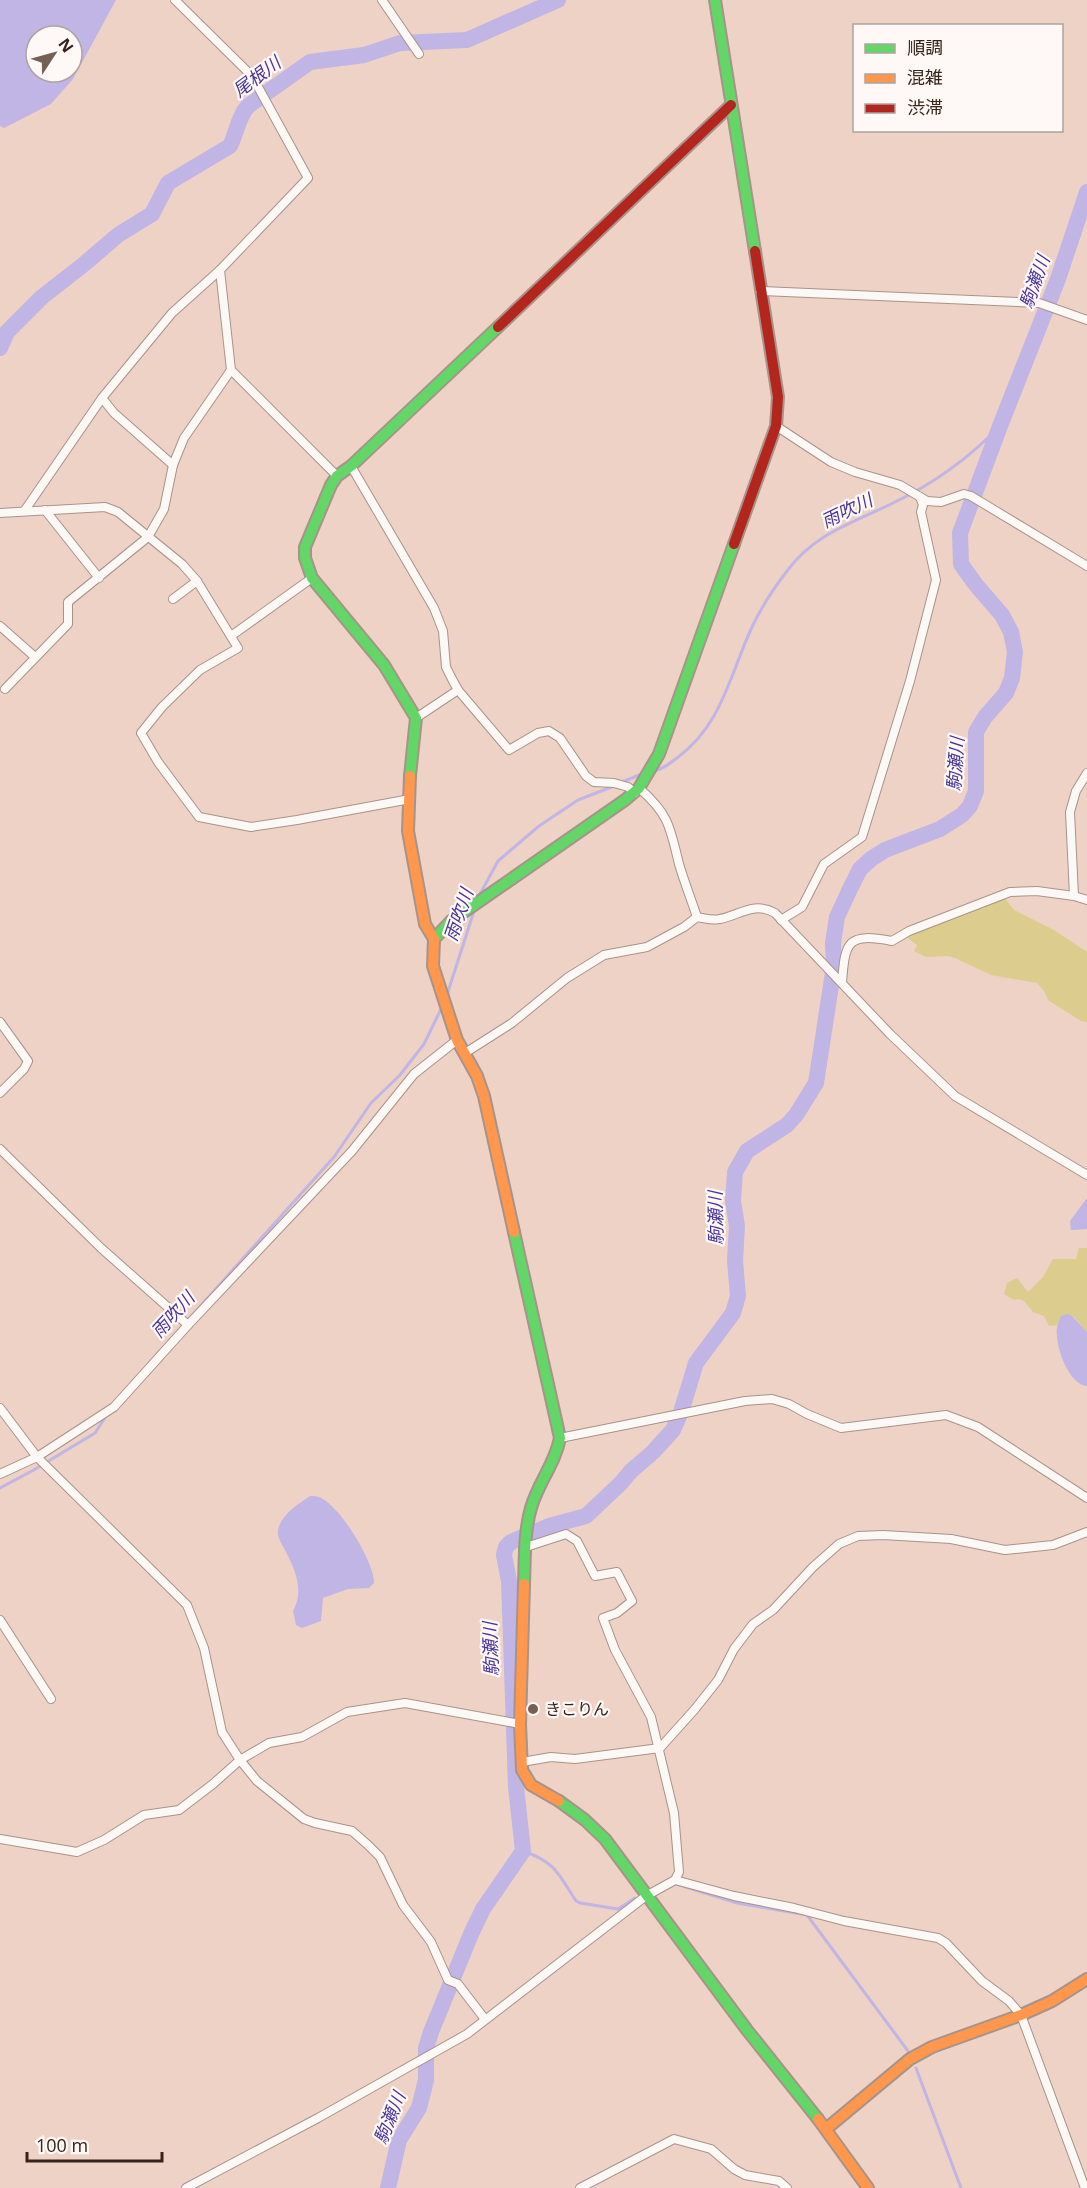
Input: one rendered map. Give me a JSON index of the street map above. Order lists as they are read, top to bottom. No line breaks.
{"water":["尾根川","駒瀬川","雨吹川"],"places":["きこりん"],"legend":["順調","混雑","渋滞"],"scale_bar":"100 m","north":"top right"}
